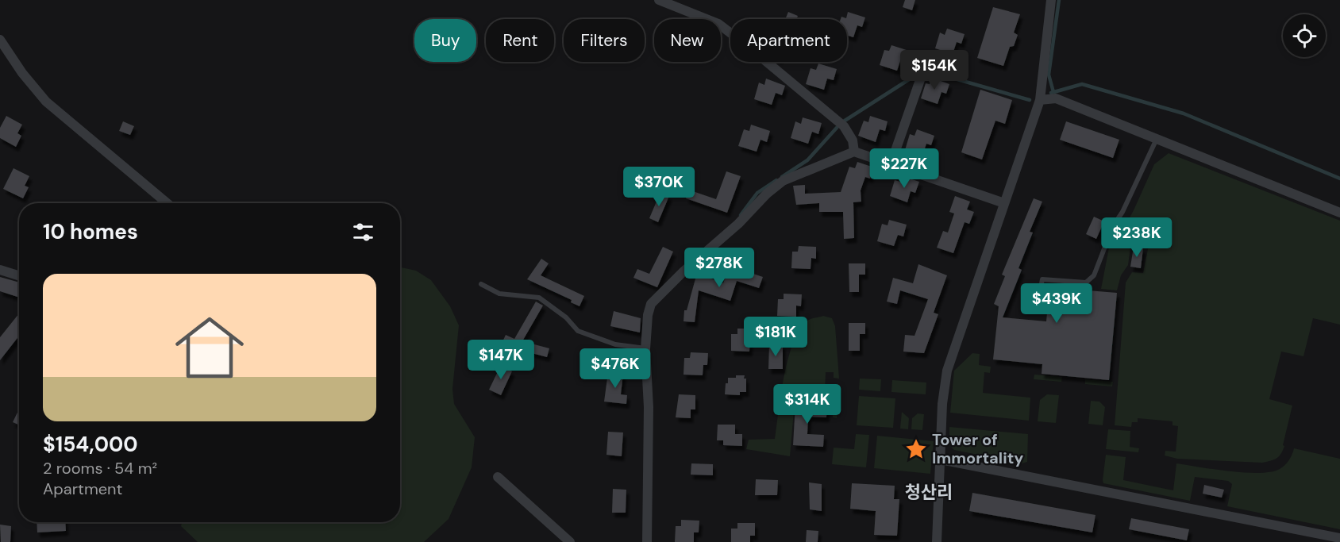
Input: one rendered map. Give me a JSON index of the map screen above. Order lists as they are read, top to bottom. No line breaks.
{"districts":["청산리"],"places":{"place":["Tower of Immortality"]},"page":{"chip":["Buy","Rent","Filters","New","Apartment"],"price":["$154K","$227K","$370K","$238K","$278K","$439K","$181K","$147K","$476K","$314K"],"heading":"10 homes","list":[{"name":"$154,000","note":"2 rooms · 54 m² · Apartment"}]}}
